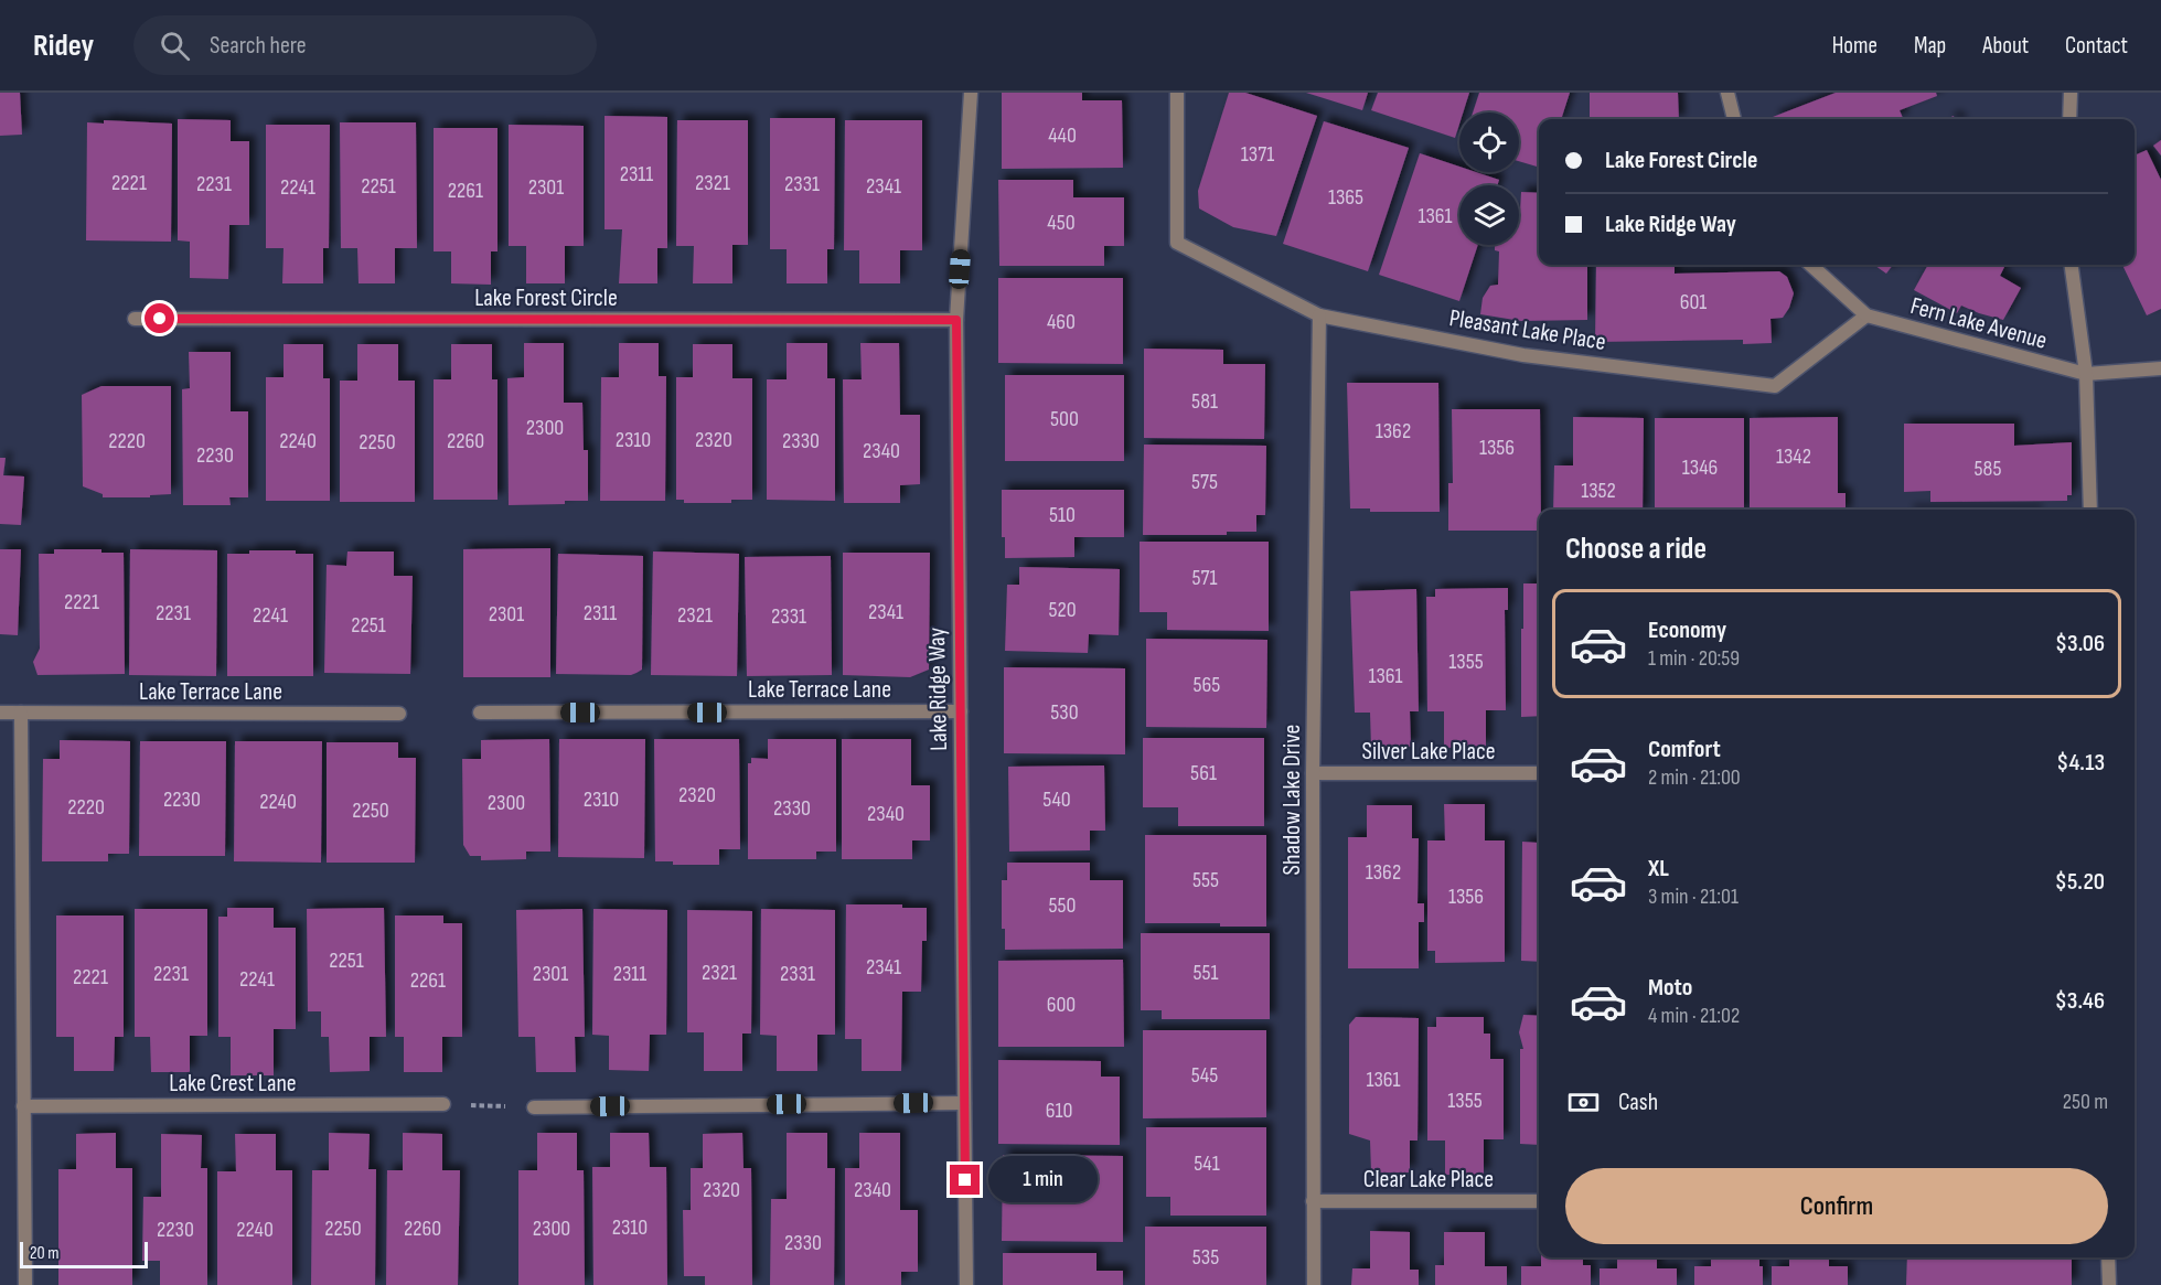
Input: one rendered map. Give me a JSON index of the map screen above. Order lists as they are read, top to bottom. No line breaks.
{"streets":{"street":["Lake Forest Circle","Fern Lake Avenue","Pleasant Lake Place","Lake Terrace Lane","Lake Ridge Way","Silver Lake Place","Shadow Lake Drive","Lake Crest Lane","Clear Lake Place"]},"crossings":[["Lake Forest Circle","Lake Ridge Way"],["Fern Lake Avenue","Pleasant Lake Place"],["Pleasant Lake Place","Shadow Lake Drive"],["Lake Terrace Lane","Lake Ridge Way"],["Silver Lake Place","Shadow Lake Drive"],["Shadow Lake Drive","Clear Lake Place"]],"house_numbers":["440","1371","2311","2221","2321","2231","2331","2251","2341","2241","2301","2261","1365","1361","450","601","460","581","500","2300","1362","2310","2320","2220","2240","2260","2330","2250","1356","2340","2230","1342","1346","585","575","1352","510","571","2221","520","2341","2231","2311","2301","2241","2321","2331","2251","1355","1361","565","530","561","2320","2230","2310","540","2240","2300","2220","2330","2250","2340","1362","555","1356","550","2251","2341","2321","551","2231","2301","2311","2331","2221","2241","2261","600","545","1361","1355","610","541","2320","2340","2310","2250","2260","2300","2230","2240","2330","535"],"scale_bar":"20 m","page":{"header":"Ridey","search":"Search here","nav":["Home","Map","About","Contact"],"banner":["Lake Forest Circle","Lake Ridge Way"],"heading":"Choose a ride","list":[{"name":"Economy","note":"1 min · 20:59","value":"$3.06"},{"name":"Comfort","note":"2 min · 21:00","value":"$4.13"},{"name":"XL","note":"3 min · 21:01","value":"$5.20"},{"name":"Moto","note":"4 min · 21:02","value":"$3.46"}],"pay":["Cash","250 m"],"buttons":"Confirm","bubble":"1 min","scale":"20 m"}}
